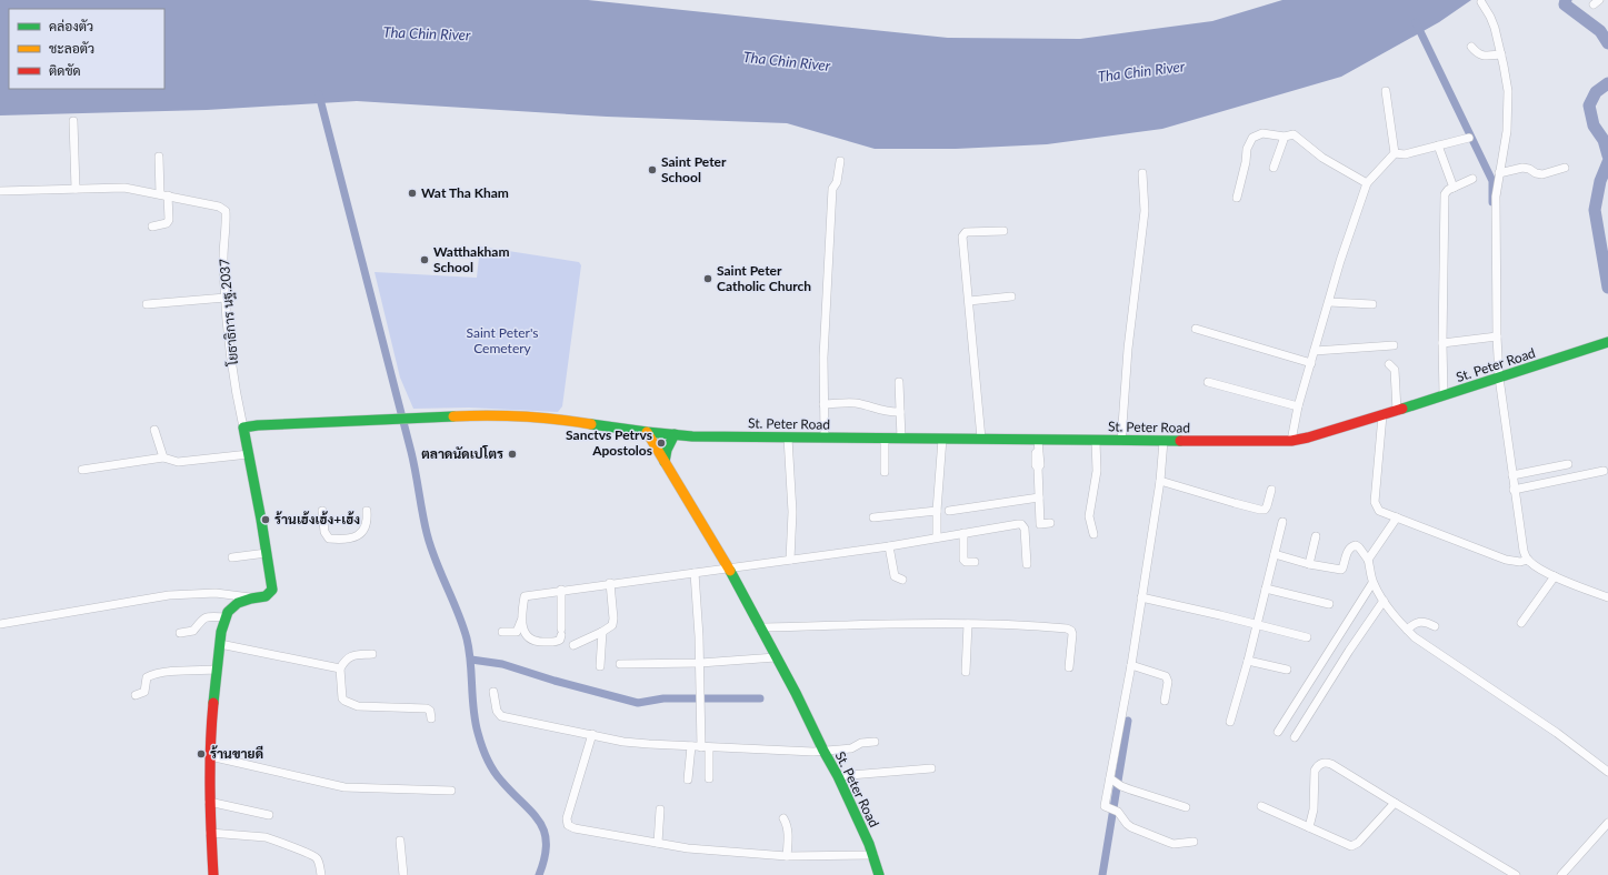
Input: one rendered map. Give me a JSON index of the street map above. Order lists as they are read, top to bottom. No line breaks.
{"streets":{"street":["โยธาธิการ นฐ.2037","St. Peter Road"]},"water":["Tha Chin River"],"parks":["Saint Peter's Cemetery"],"places":["Saint Peter School","Wat Tha Kham","Watthakham School","Saint Peter Catholic Church","Sanctvs Petrvs Apostolos","ตลาดนัดเปโตร","ร้านเฮ้งเฮ้ง+เฮ้ง","ร้านขายดี"],"legend":["คล่องตัว","ชะลอตัว","ติดขัด"]}
